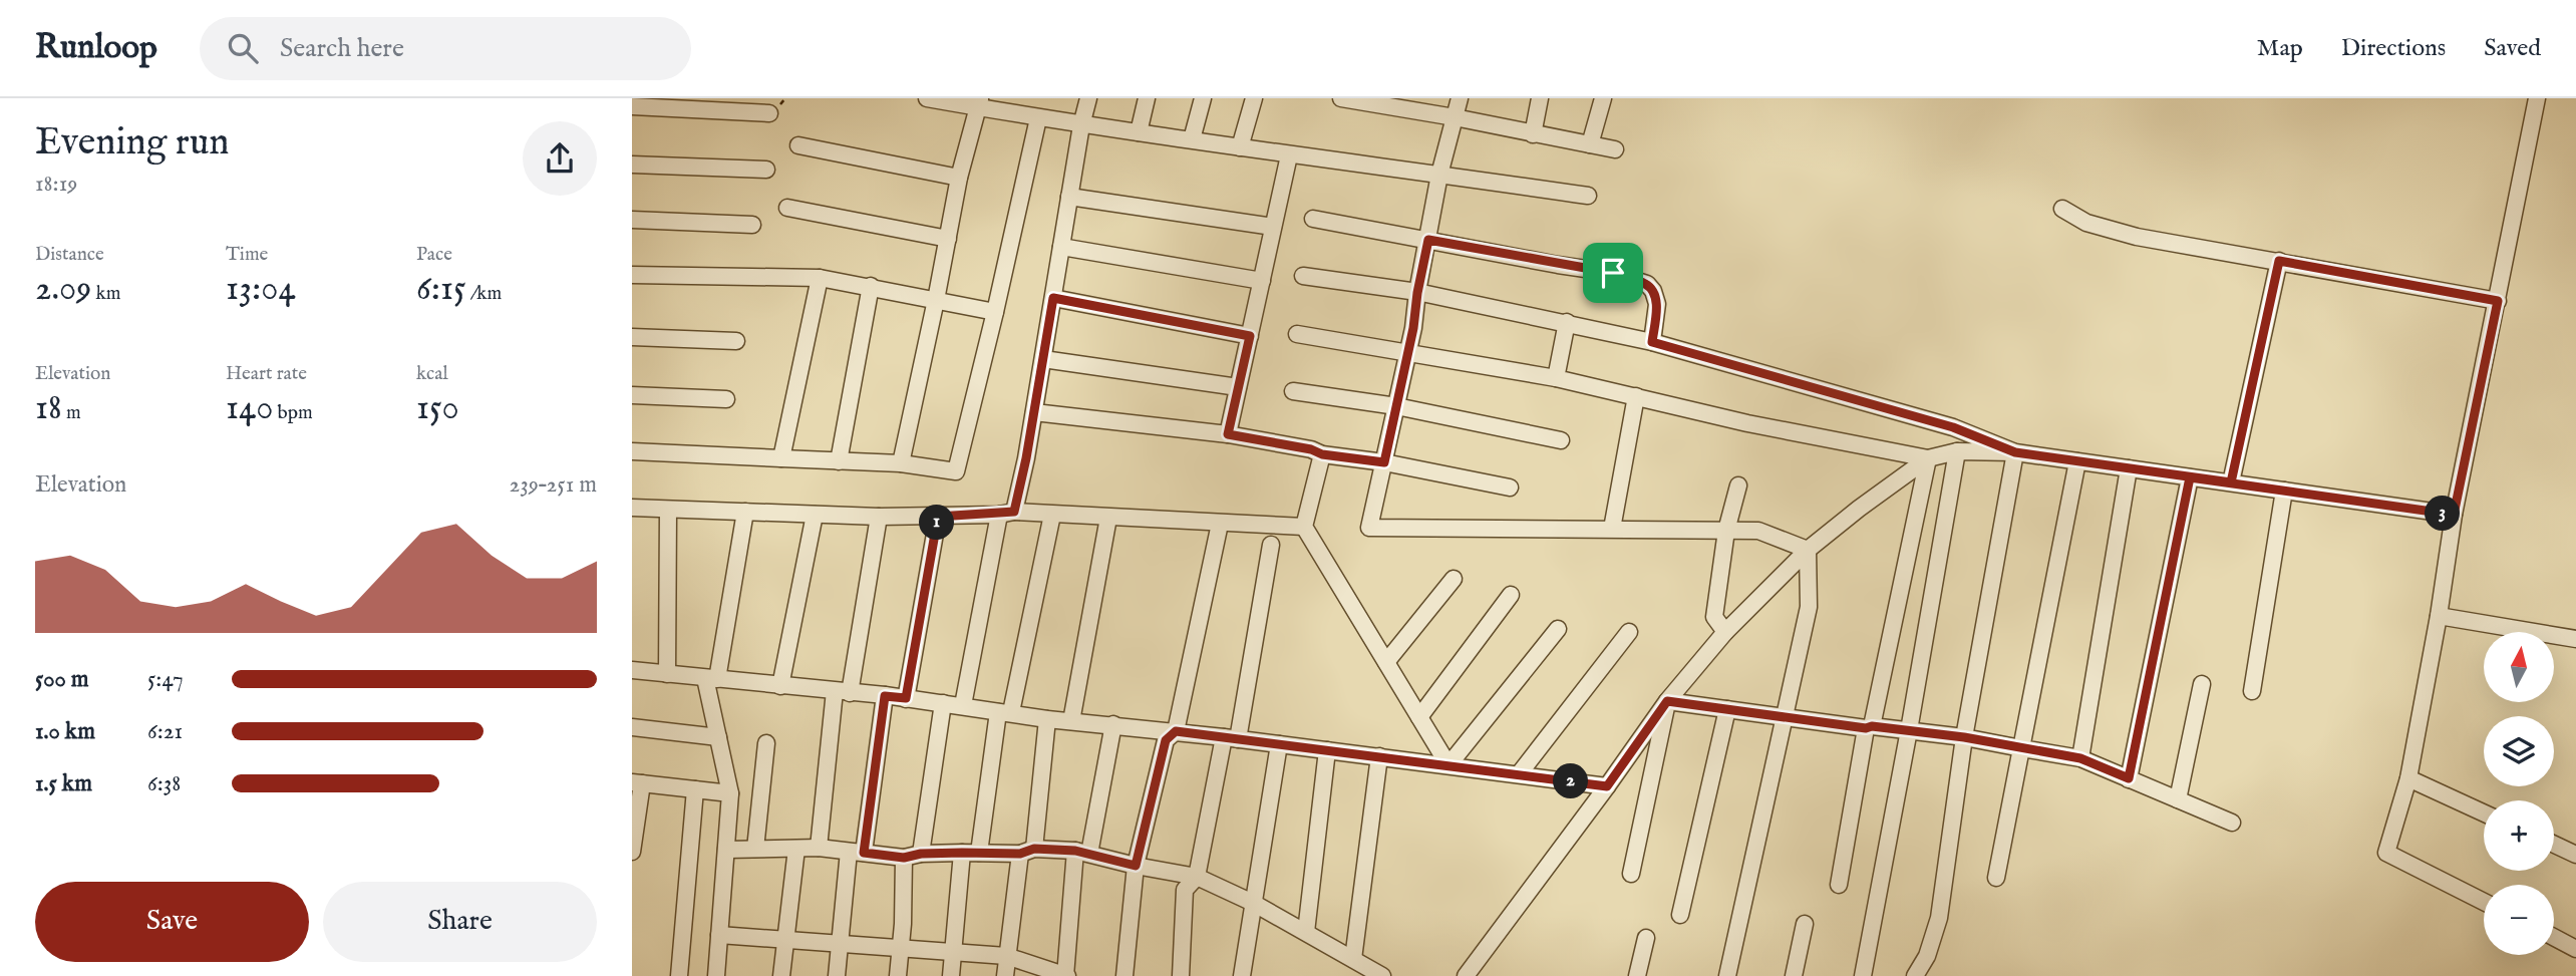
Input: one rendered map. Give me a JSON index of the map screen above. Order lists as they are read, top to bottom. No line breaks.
{"north":"top","page":{"header":"Runloop","search":"Search here","nav":["Map","Directions","Saved"],"heading":["Evening run","18:19"],"stats":[["Distance","2.09 km"],["Time","13:04"],["Pace","6:15 /km"],["Elevation","18 m"],["Heart rate","140 bpm"],["kcal","150"]],"chart":["Elevation","239–251 m"],"pins":["3","1","2"],"map_buttons":["+","−"],"list":[{"name":"500 m","note":"5:47"},{"name":"1.0 km","note":"6:21"},{"name":"1.5 km","note":"6:38"}],"buttons":["Save","Share"]}}
